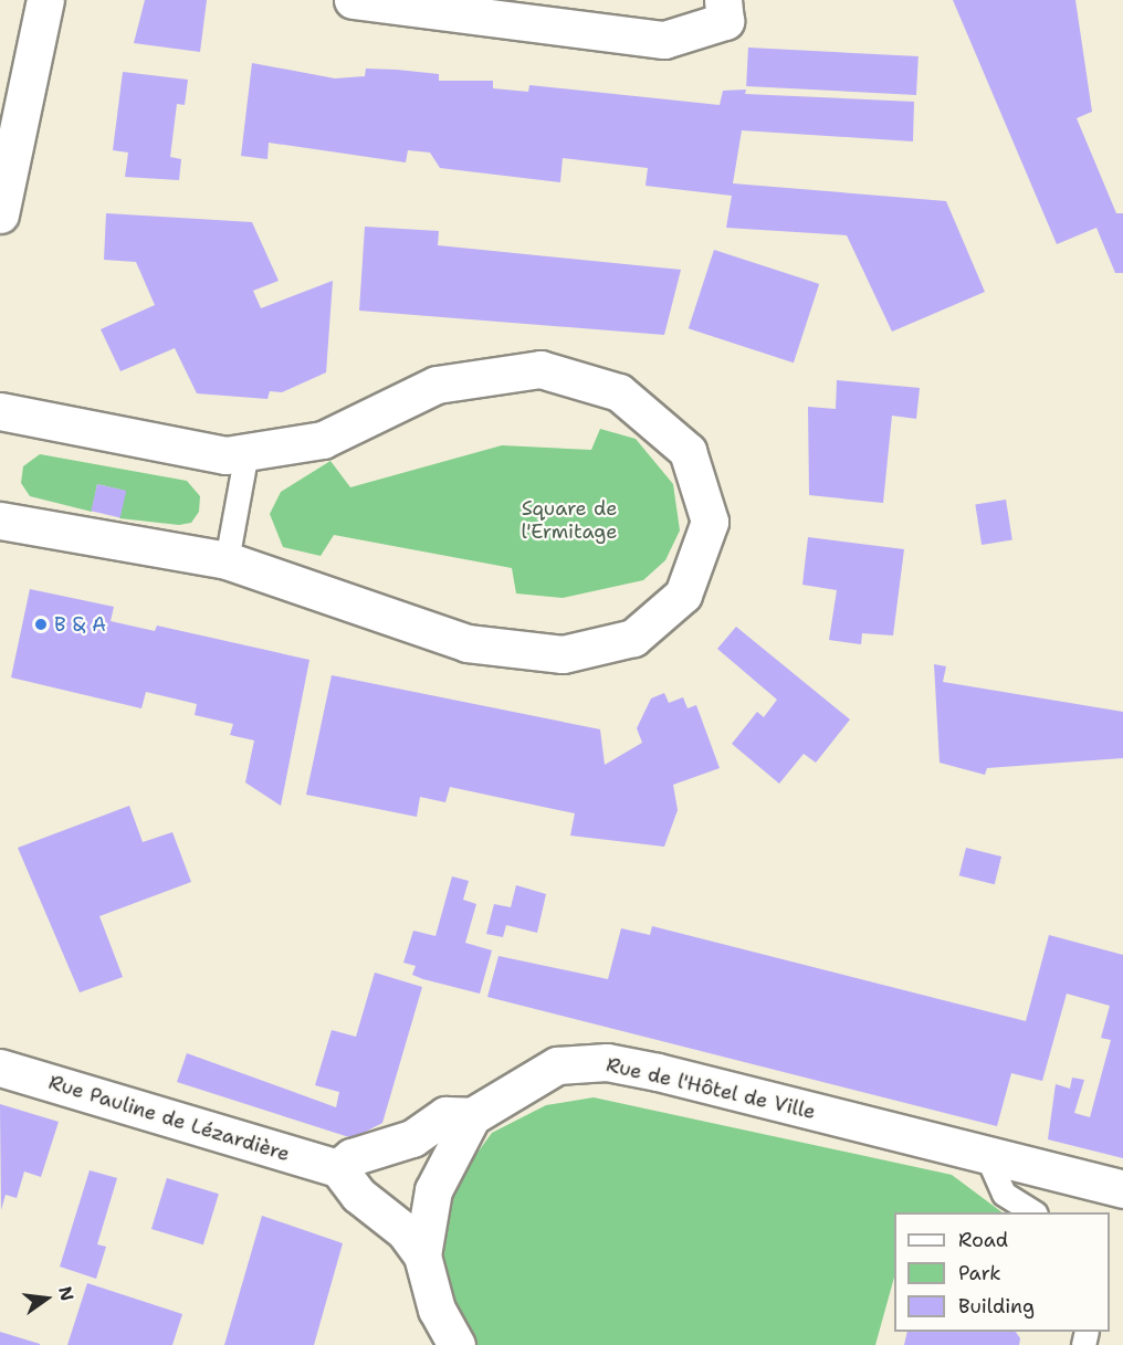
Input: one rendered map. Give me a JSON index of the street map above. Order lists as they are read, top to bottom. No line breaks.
{"streets":{"street":["Rue de l'Hôtel de Ville","Rue Pauline de Lézardière"]},"parks":["Square de l'Ermitage"],"places":["B & A"],"legend":["Road","Park","Building"],"north":"right"}
